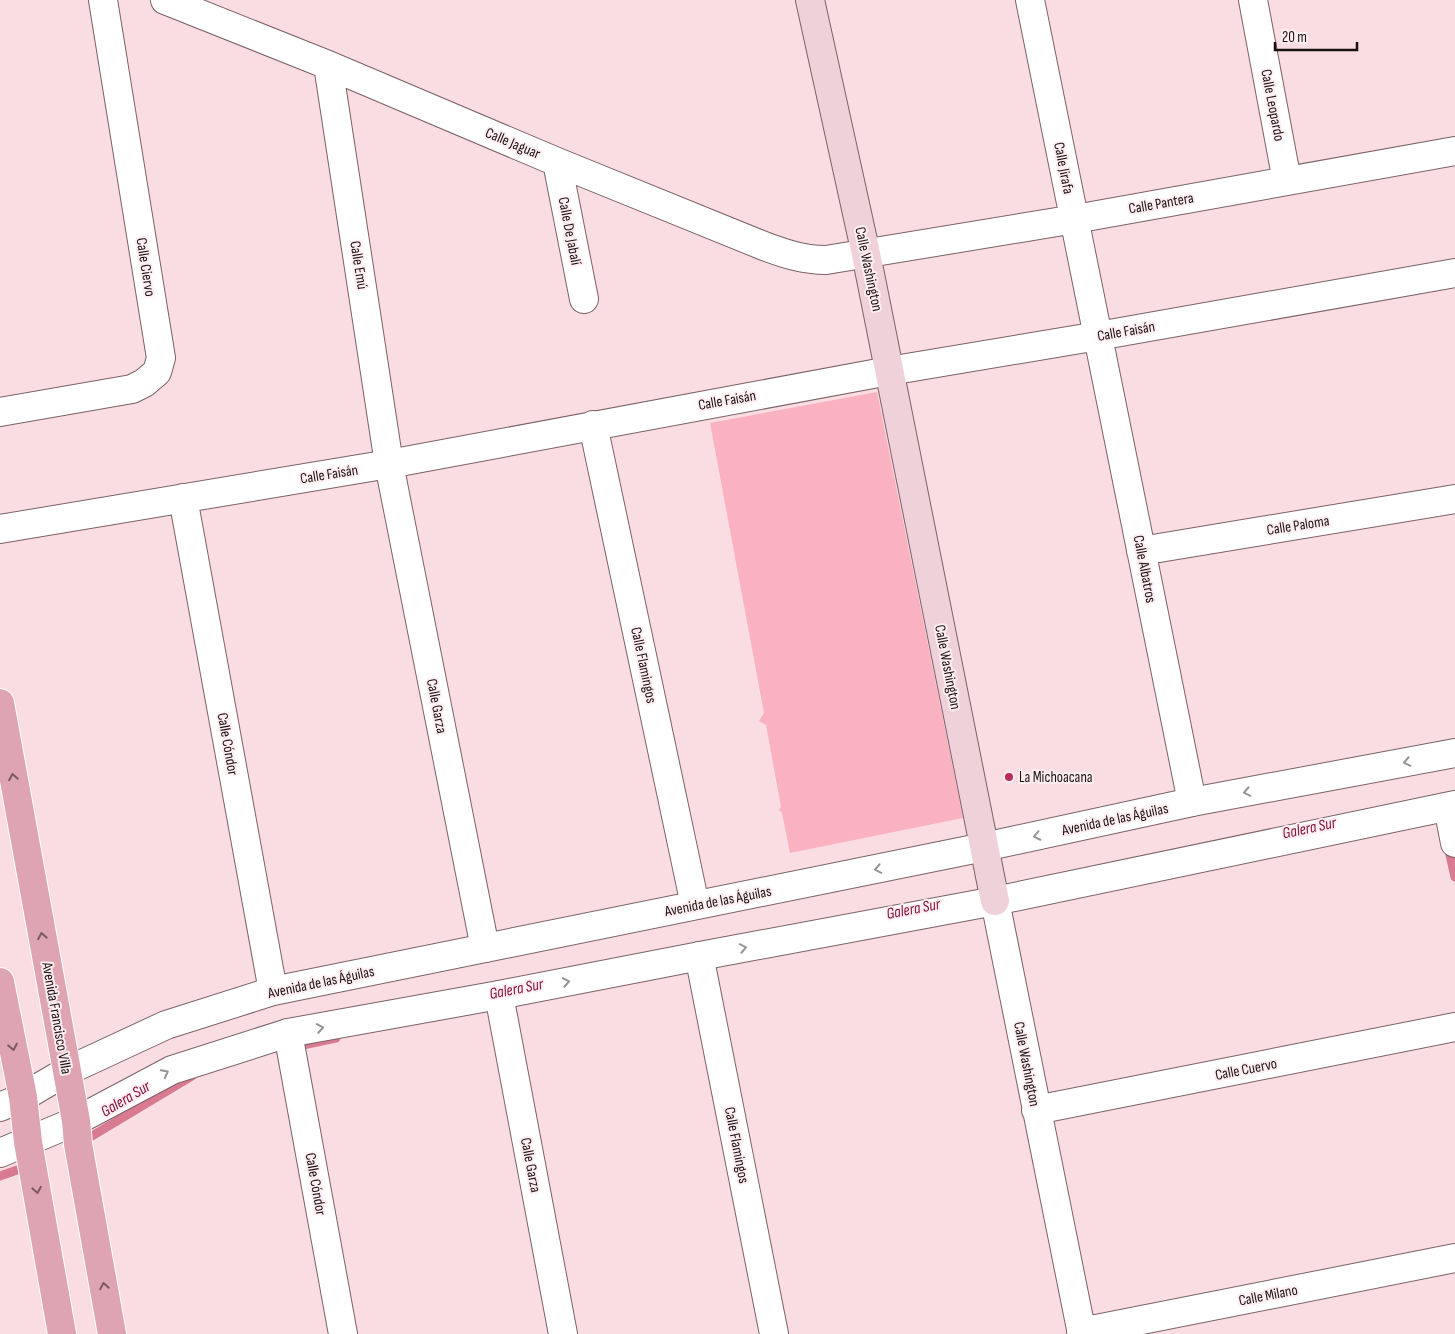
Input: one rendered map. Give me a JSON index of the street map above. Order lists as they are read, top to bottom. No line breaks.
{"streets":{"main road":["Calle Washington","Avenida Francisco Villa"],"street":["Calle Leopardo","Calle Jaguar","Calle Jirafa","Calle Pantera","Calle De Jabalí","Calle Emú","Calle Ciervo","Calle Faisán","Calle Paloma","Calle Albatros","Calle Flamingos","Calle Garza","Calle Cóndor","Avenida de las Águilas","Calle Cuervo","Calle Milano"]},"crossings":[["Calle Leopardo","Calle Pantera"],["Calle Jaguar","Calle Pantera"],["Calle Jaguar","Calle De Jabalí"],["Calle Jaguar","Calle Emú"],["Calle Jaguar","Calle Washington"],["Calle Jirafa","Calle Pantera"],["Calle Jirafa","Calle Faisán"],["Calle Jirafa","Calle Albatros"],["Calle Pantera","Calle Washington"],["Calle Emú","Calle Faisán"],["Calle Emú","Calle Garza"],["Calle Washington","Calle Faisán"],["Calle Washington","Avenida de las Águilas"],["Calle Washington","Calle Cuervo"],["Calle Washington","Calle Milano"],["Calle Faisán","Calle Albatros"],["Calle Faisán","Calle Flamingos"],["Calle Faisán","Calle Garza"],["Calle Faisán","Calle Cóndor"],["Calle Paloma","Calle Albatros"],["Calle Albatros","Avenida de las Águilas"],["Calle Flamingos","Avenida de las Águilas"],["Calle Garza","Avenida de las Águilas"],["Calle Cóndor","Avenida de las Águilas"],["Avenida de las Águilas","Avenida Francisco Villa"]],"water":["Galera Sur"],"places":["La Michoacana"],"scale_bar":"20 m"}
